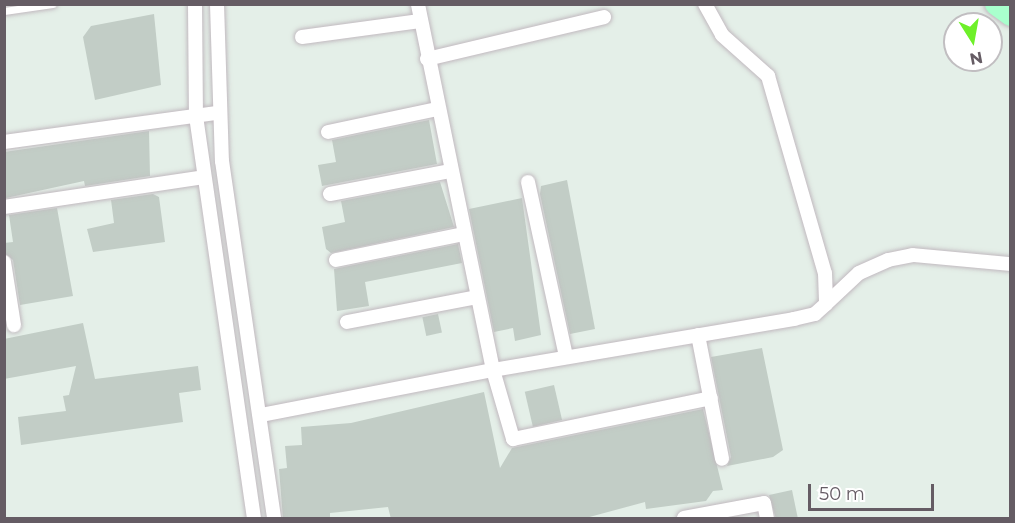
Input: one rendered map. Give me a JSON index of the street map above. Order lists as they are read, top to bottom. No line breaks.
{"scale_bar":"50 m","north":"bottom"}
